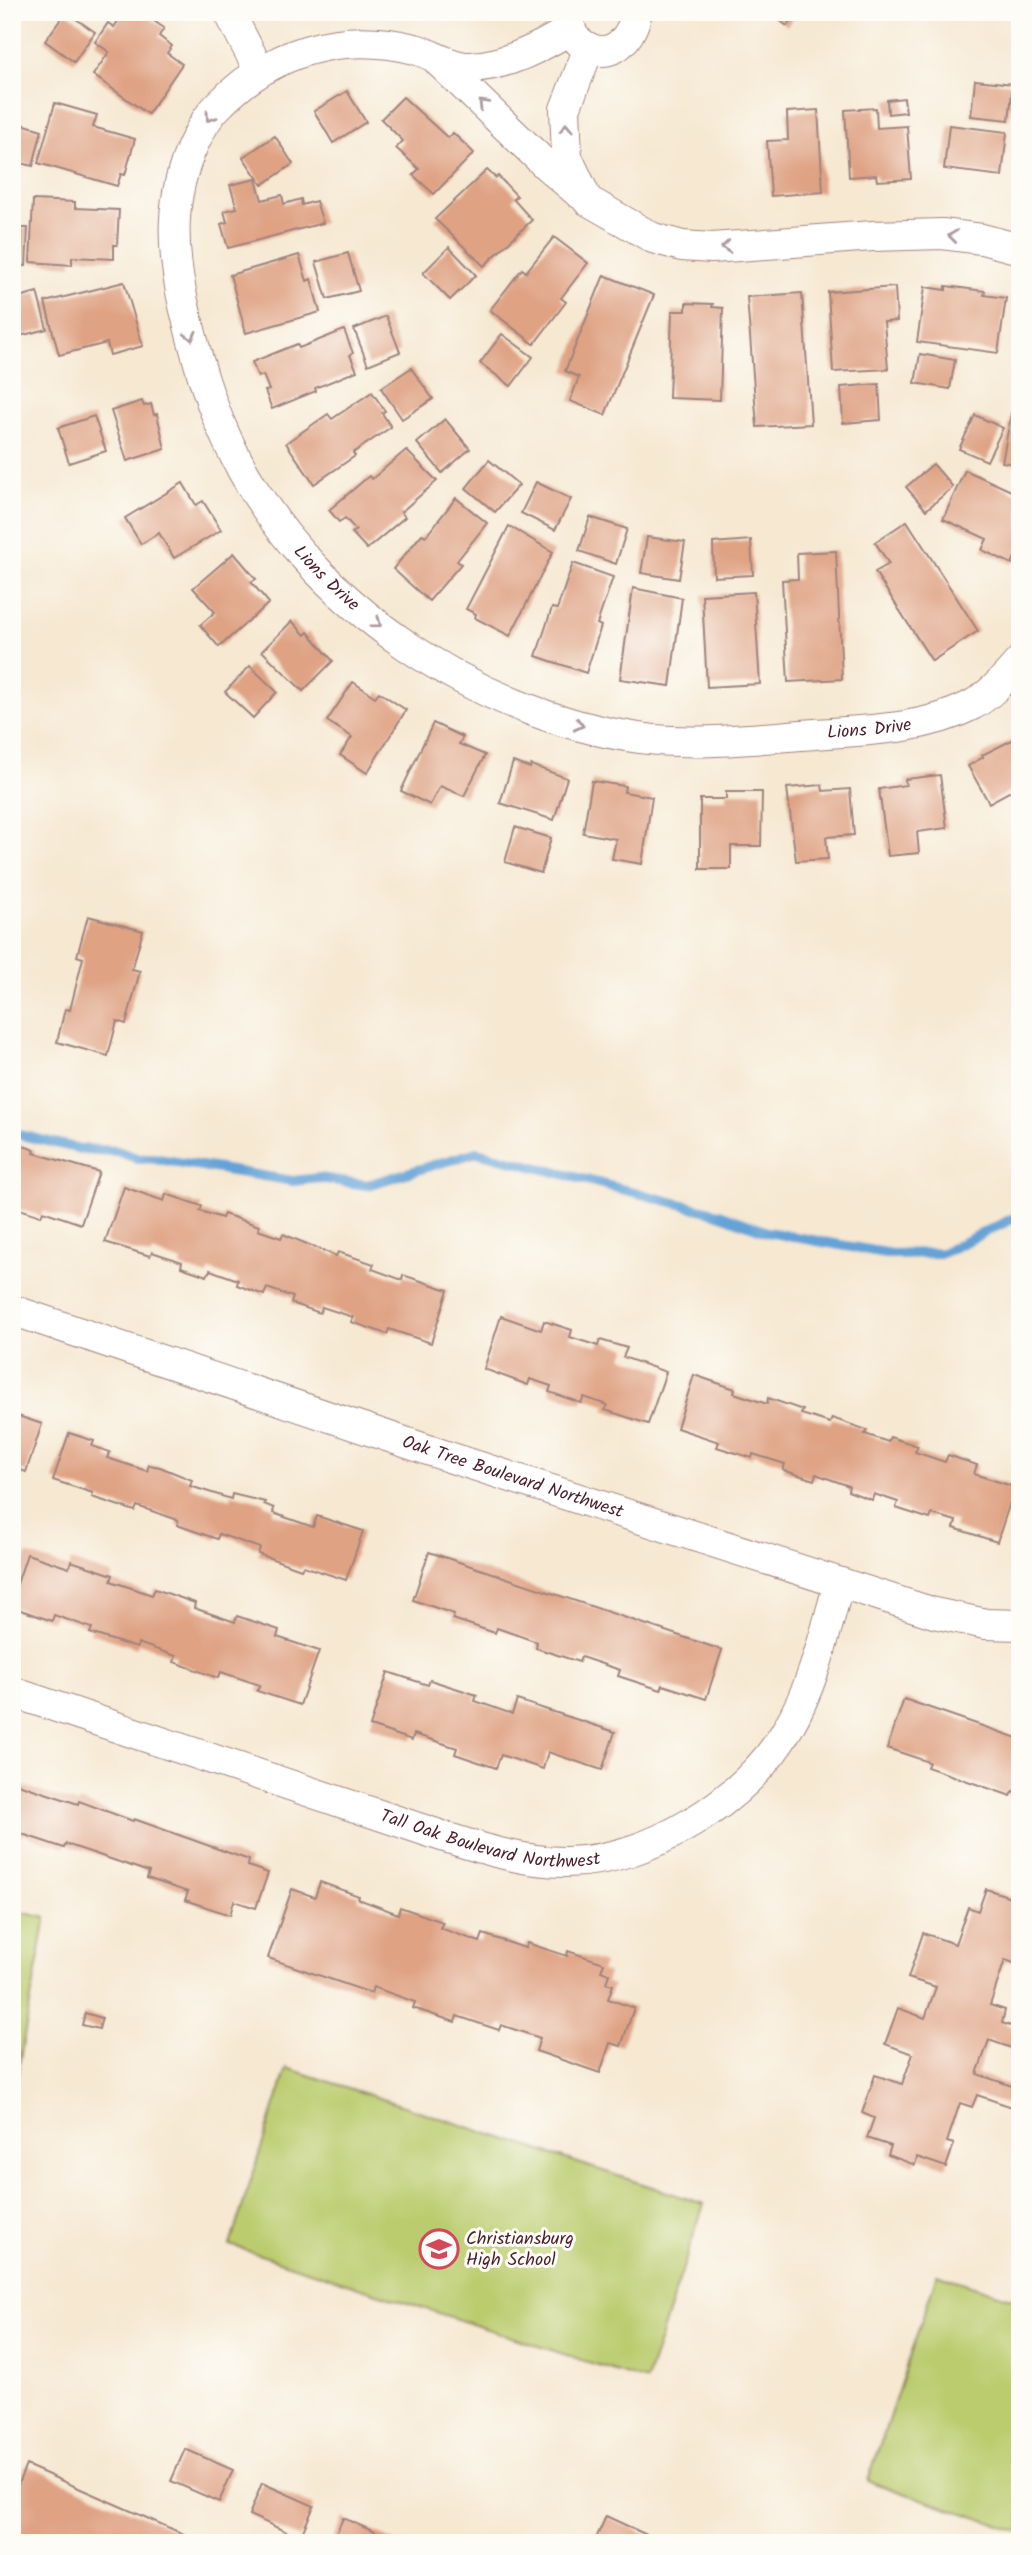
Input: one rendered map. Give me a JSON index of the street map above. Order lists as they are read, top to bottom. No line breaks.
{"streets":{"street":["Lions Drive","Oak Tree Boulevard Northwest","Tall Oak Boulevard Northwest"]},"crossings":[["Oak Tree Boulevard Northwest","Tall Oak Boulevard Northwest"]],"places":{"school or university":["Christiansburg High School"]}}
